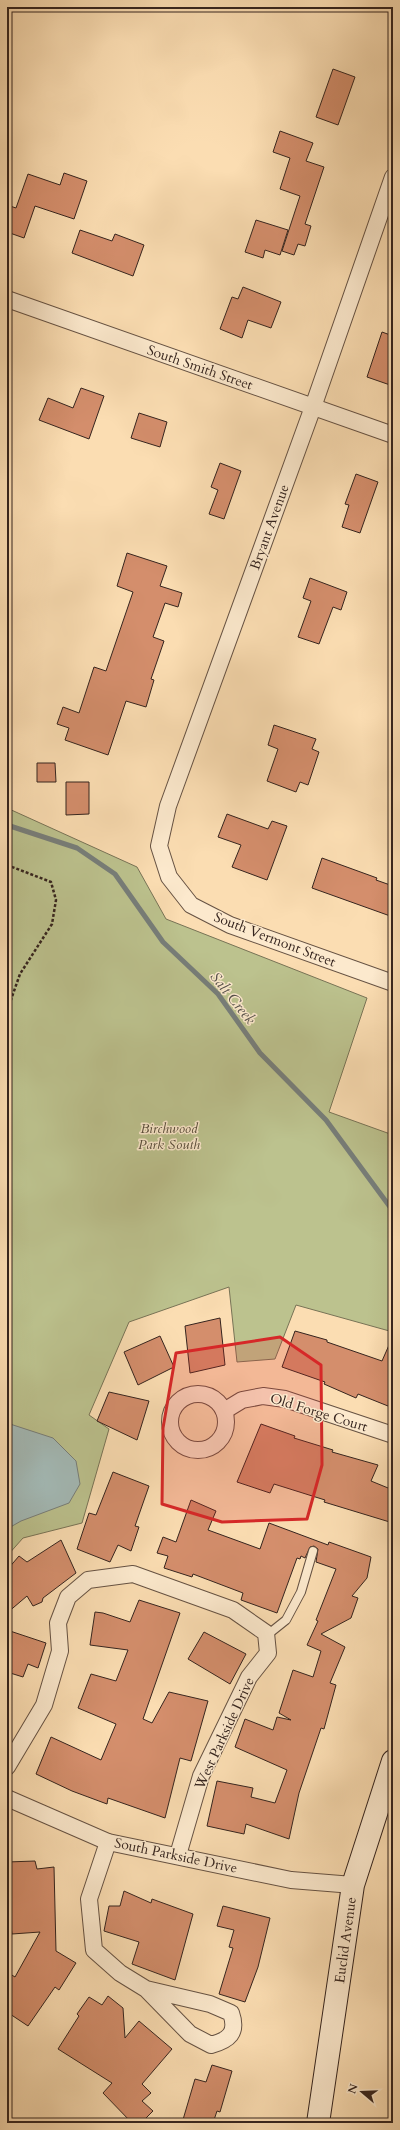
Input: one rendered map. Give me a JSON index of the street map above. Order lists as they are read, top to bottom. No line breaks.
{"streets":{"main road":["Euclid Avenue"],"street":["South Smith Street","Bryant Avenue","South Vermont Street","Old Forge Court","West Parkside Drive","South Parkside Drive"]},"crossings":[["South Smith Street","Bryant Avenue"],["Bryant Avenue","South Vermont Street"],["West Parkside Drive","South Parkside Drive"],["South Parkside Drive","Euclid Avenue"]],"water":["Salt Creek"],"parks":["Birchwood Park South"],"north":"left"}
